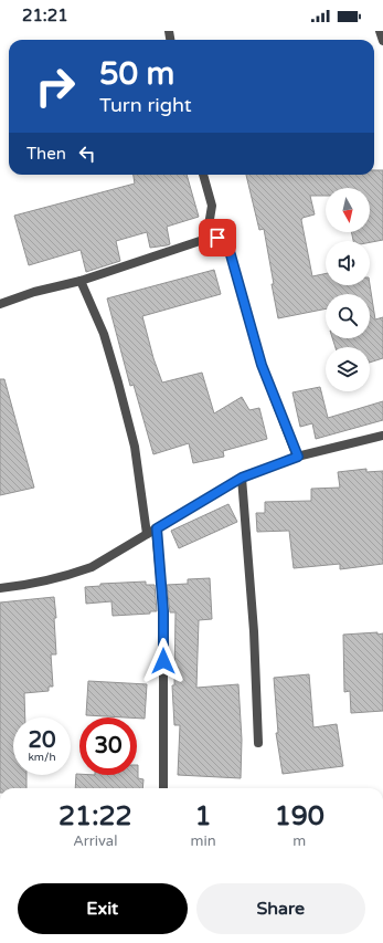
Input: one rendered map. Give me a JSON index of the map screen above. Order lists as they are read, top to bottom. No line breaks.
{"north":"bottom","page":{"status":"21:21","turn":["50 m","Turn right"],"then":"Then","speed":"20 km/h","limit":"30","eta":["21:22","Arrival","1","min","190","m"],"buttons":["Exit","Share"]}}
